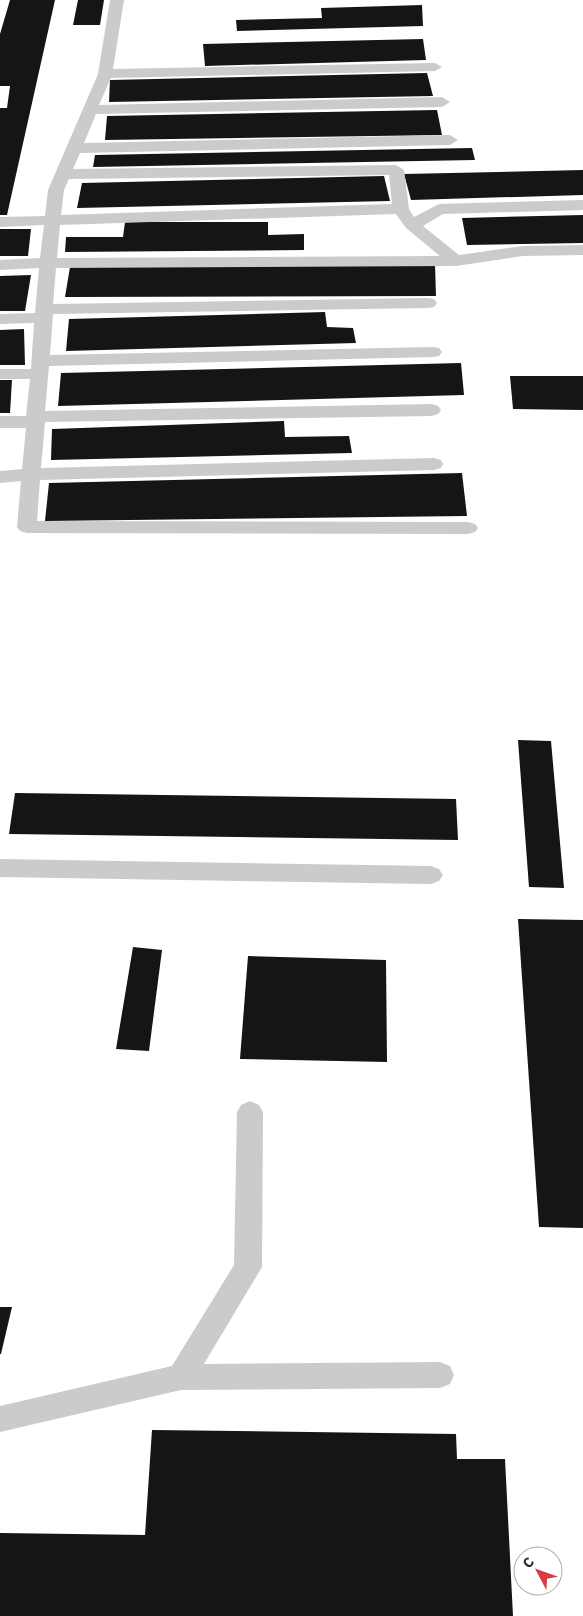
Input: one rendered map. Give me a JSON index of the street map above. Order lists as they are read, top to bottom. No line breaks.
{"north":"top left"}
